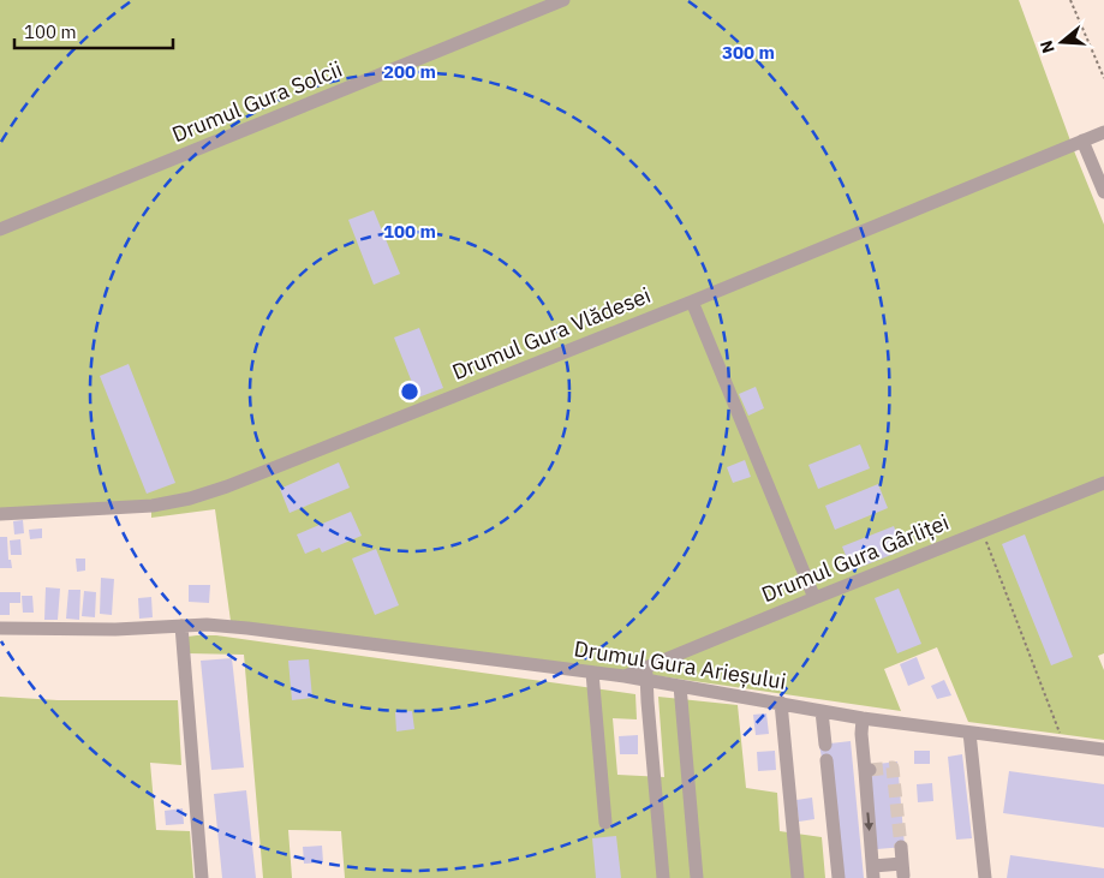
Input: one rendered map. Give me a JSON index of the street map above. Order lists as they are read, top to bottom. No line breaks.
{"streets":{"street":["Drumul Gura Solcii","Drumul Gura Vlădesei","Drumul Gura Gârliței","Drumul Gura Arieșului"]},"crossings":[["Drumul Gura Gârliței","Drumul Gura Arieșului"]],"scale_bar":"100 m","north":"left","rings":["300 m","200 m","100 m"]}
